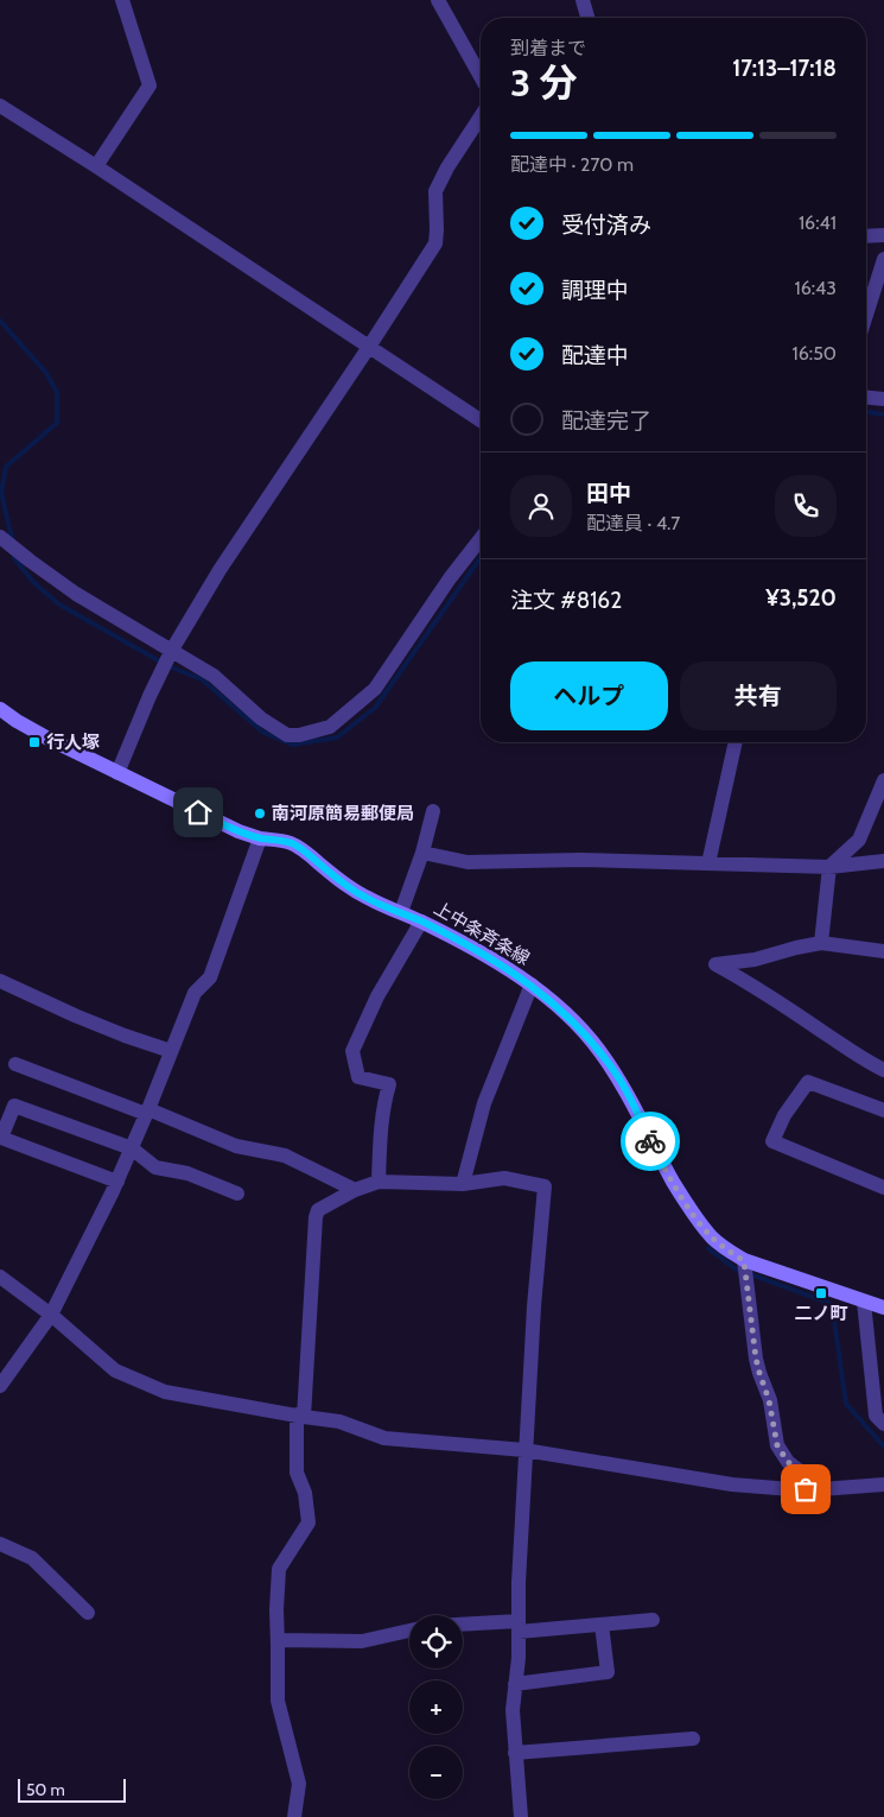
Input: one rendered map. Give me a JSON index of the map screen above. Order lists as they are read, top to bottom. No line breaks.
{"streets":{"main road":["上中条斉条線"]},"places":{"transit":["行人塚","二ノ町"],"other":["南河原簡易郵便局"]},"scale_bar":"50 m","page":{"heading":["3 分","到着まで","17:13–17:18"],"panel":["田中","配達員 · 4.7","注文 #8162","¥3,520"],"bar":"配達中 · 270 m","list":[["受付済み","16:41"],["調理中","16:43"],["配達中","16:50"],"配達完了"],"buttons":["ヘルプ","共有"],"map_buttons":["+","−"],"scale":"50 m"}}
